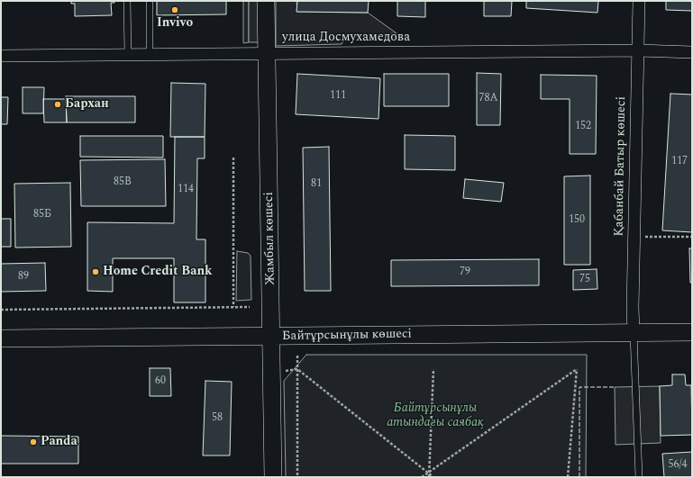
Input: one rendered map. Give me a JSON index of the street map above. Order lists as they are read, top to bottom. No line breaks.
{"streets":{"main road":["Жамбыл көшесі","Байтұрсынұлы көшесі"],"street":["улица Досмухамедова","Қабанбай Батыр көшесі"]},"crossings":[["улица Досмухамедова","Қабанбай Батыр көшесі"],["улица Досмухамедова","Жамбыл көшесі"],["Қабанбай Батыр көшесі","Байтұрсынұлы көшесі"],["Жамбыл көшесі","Байтұрсынұлы көшесі"]],"parks":["Байтұрсынұлы атындағы саябақ"],"places":["Invivo","Бархан","Home Credit Bank","Panda"],"house_numbers":["111","78А","152","117","85В","81","114","85Б","150","79","89","75","60","58","56/4"]}
